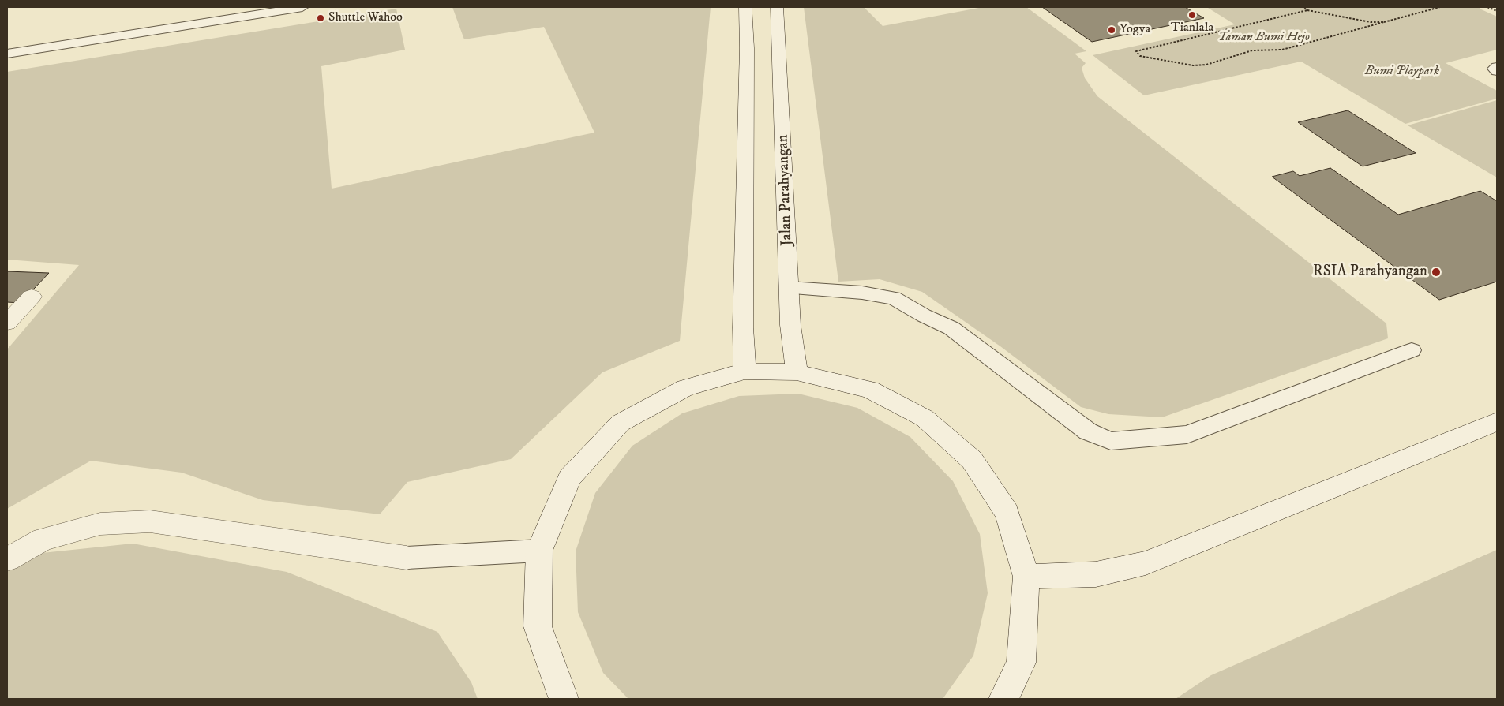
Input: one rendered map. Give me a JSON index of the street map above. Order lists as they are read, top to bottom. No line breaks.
{"streets":{"main road":["Jalan Parahyangan"]},"parks":["Taman Bumi Hejo","Bumi Playpark"],"places":["Tianlala","Shuttle Wahoo","Yogya","RSIA Parahyangan"]}
